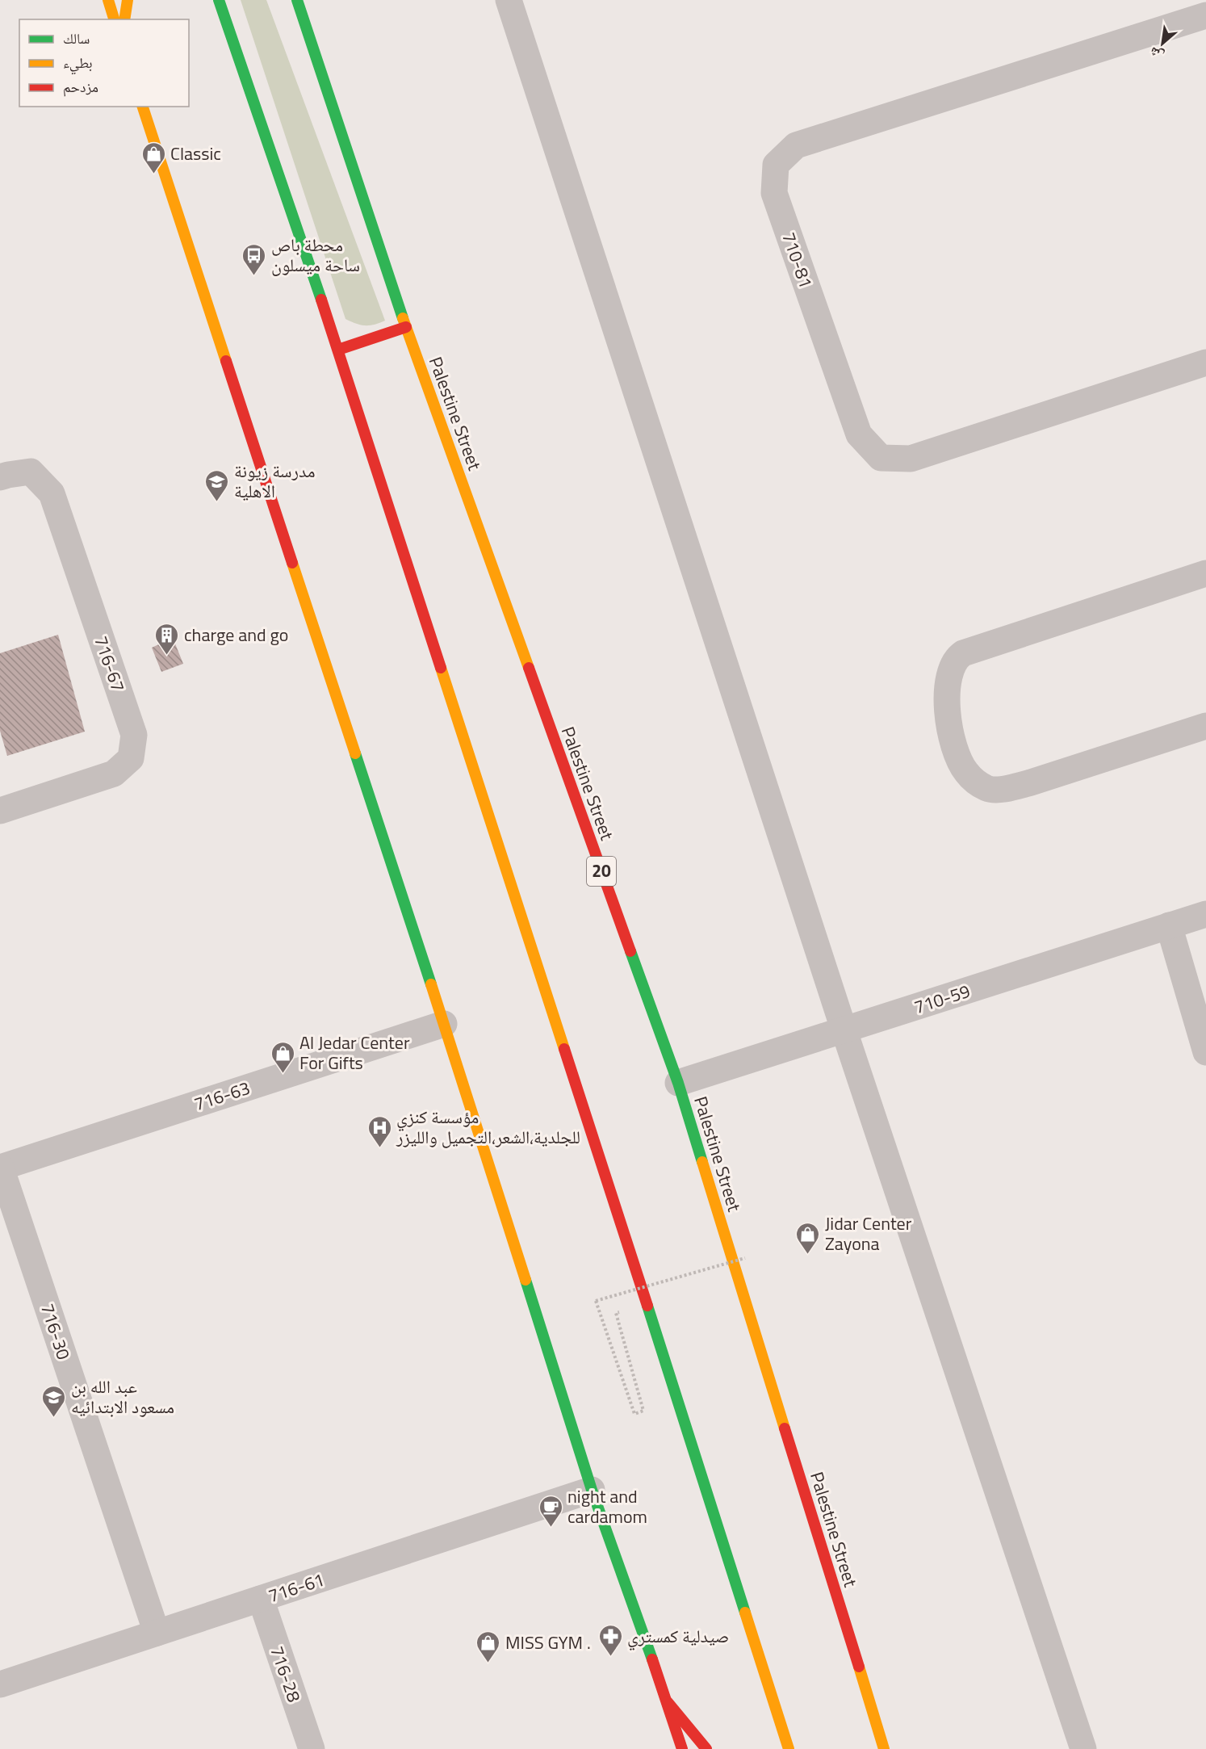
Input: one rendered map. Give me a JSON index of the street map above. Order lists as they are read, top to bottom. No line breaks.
{"streets":{"main road":["Palestine Street","20"],"street":["710-81","716-67","710-59","716-63","716-30","716-61","716-28"]},"crossings":[["Palestine Street","710-59"],["716-63","716-30"],["716-30","716-61"],["716-61","716-28"]],"places":{"shop":["Classic","Al Jedar Center For Gifts","Jidar Center Zayona","MISS GYM ."],"bus stop":["محطة باص ساحة ميسلون"],"school or university":["مدرسة زيونة الاهلية","عبد الله بن مسعود الابتدائيه"],"building":["charge and go"],"hospital":["مؤسسة كنزي للجلدية،الشعر،التجميل والليزر"],"cafe":["night and cardamom"],"pharmacy":["صيدلية كمستري"]},"legend":["سالك","بطيء","مزدحم"],"north":"bottom left"}
